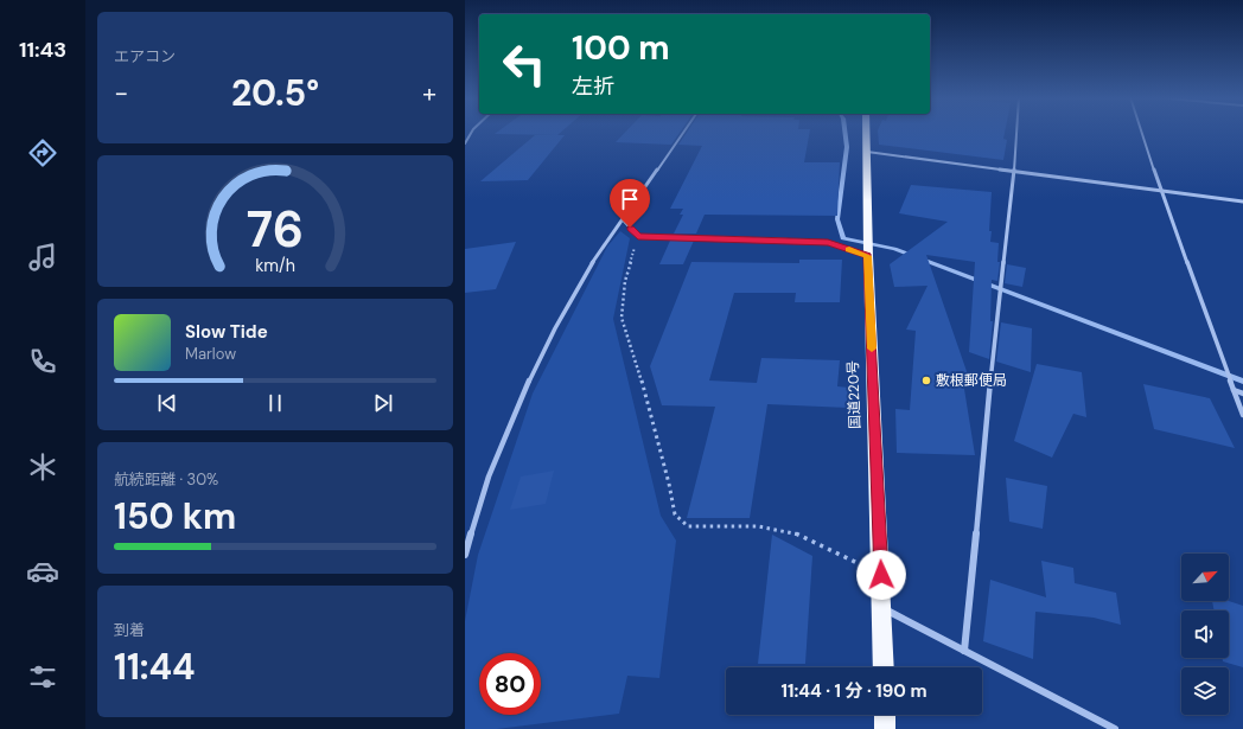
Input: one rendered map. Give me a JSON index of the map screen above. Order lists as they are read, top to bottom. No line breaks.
{"streets":{"highway":["国道220号"]},"places":["敷根郵便局"],"north":"top right","page":{"tabs":"11:43","tile":["エアコン",["航続距離 · 30%","150 km"],["到着","11:44"]],"turn":["100 m","左折"],"heat":["−","20.5°","+"],"song":["Slow Tide","Marlow"],"limit":"80","trip":"11:44 · 1 分 · 190 m","gauge":["76","km/h"]}}
